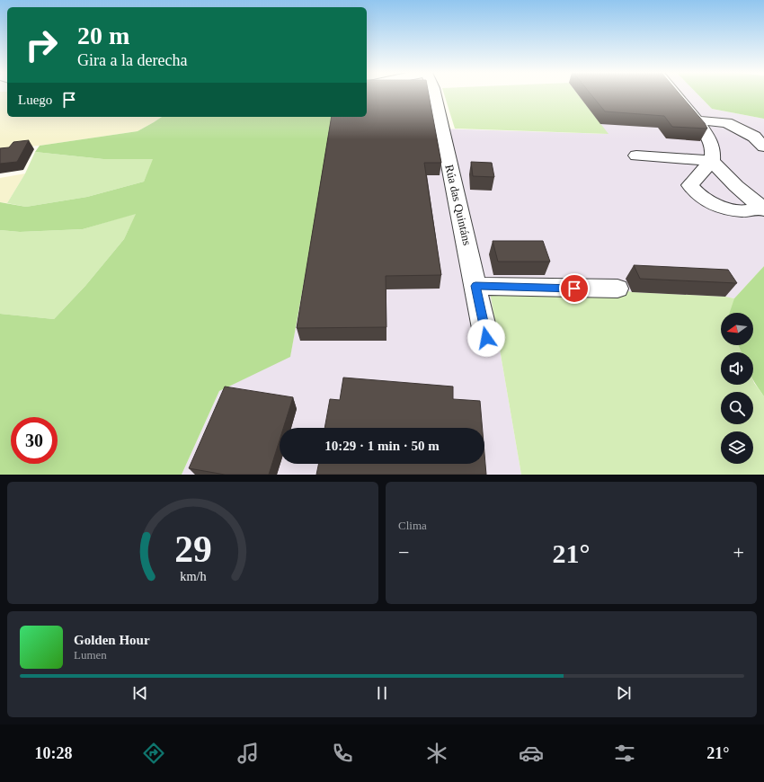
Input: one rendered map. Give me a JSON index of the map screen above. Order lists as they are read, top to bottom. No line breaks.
{"streets":{"street":["Rúa das Quintáns"]},"north":"left","page":{"turn":["20 m","Gira a la derecha"],"then":"Luego","limit":"30","trip":"10:29 · 1 min · 50 m","tile":"Clima","heat":["−","21°","+"],"song":["Golden Hour","Lumen"],"tabs":["10:28","21°"],"gauge":["29","km/h"]}}
